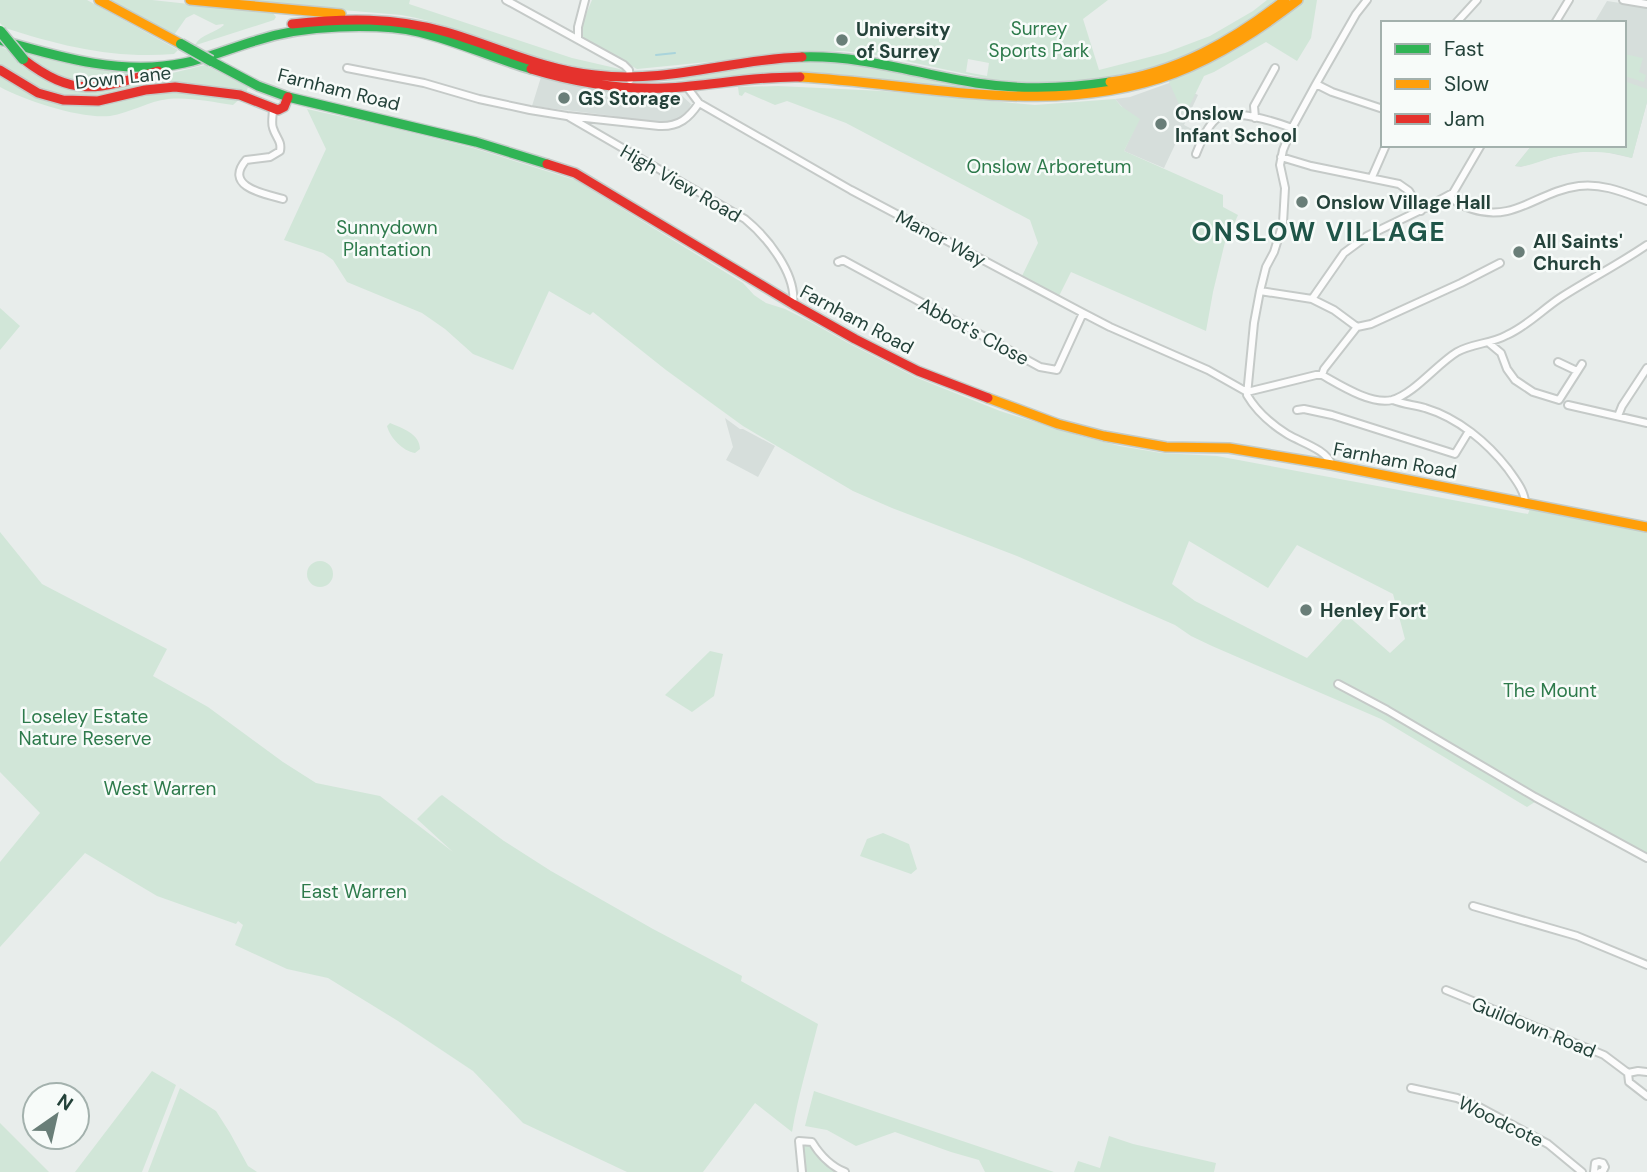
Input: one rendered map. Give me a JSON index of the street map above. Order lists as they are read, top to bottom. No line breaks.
{"streets":{"main road":["Down Lane","Farnham Road"],"street":["High View Road","Manor Way","Abbot's Close","Guildown Road","Woodcote"]},"crossings":[["Farnham Road","High View Road"],["High View Road","Manor Way"],["Manor Way","Abbot's Close"]],"districts":["ONSLOW VILLAGE"],"parks":["Surrey Sports Park","Onslow Arboretum","Sunnydown Plantation","The Mount","Loseley Estate Nature Reserve","West Warren","East Warren"],"places":["University of Surrey","GS Storage","Onslow Infant School","Onslow Village Hall","All Saints' Church","Henley Fort"],"legend":["Fast","Slow","Jam"],"north":"top right"}
